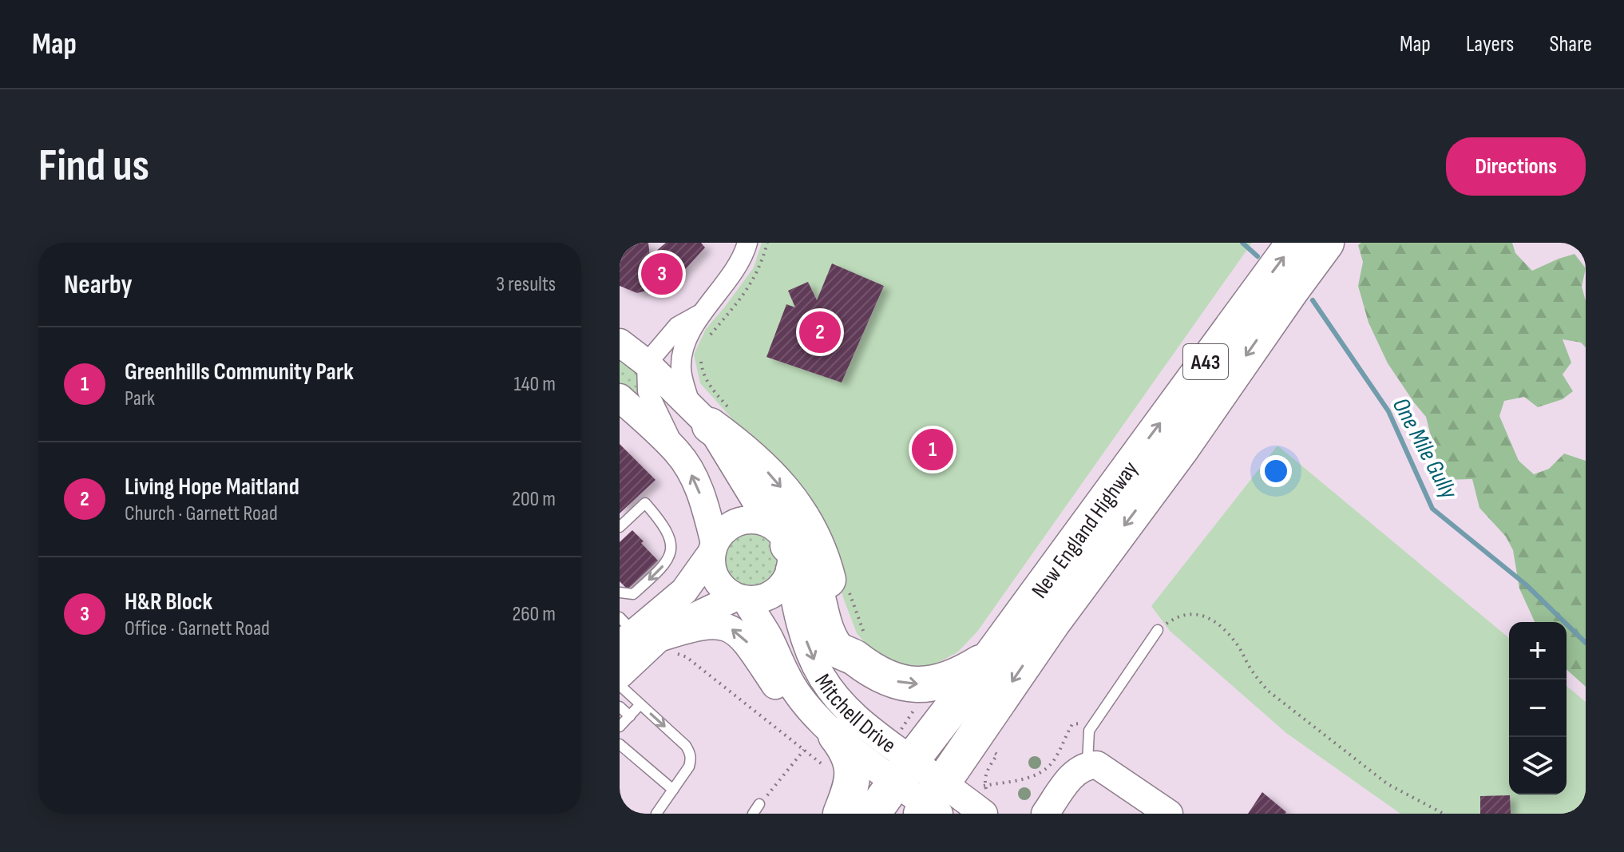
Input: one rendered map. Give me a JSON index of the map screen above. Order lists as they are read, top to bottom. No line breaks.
{"streets":{"highway":["A43","New England Highway"],"main road":["Mitchell Drive"]},"crossings":[["New England Highway","Mitchell Drive"]],"water":["One Mile Gully"],"page":{"header":"Map","nav":["Map","Layers","Share"],"buttons":"Directions","title":"Find us","heading":["Nearby","3 results"],"pins":["3","2","1"],"list":[{"mark":"1","name":"Greenhills Community Park","note":"Park","value":"140 m"},{"mark":"2","name":"Living Hope Maitland","note":"Church · Garnett Road","value":"200 m"},{"mark":"3","name":"H&R Block","note":"Office · Garnett Road","value":"260 m"}],"map_buttons":["+","−"]}}
